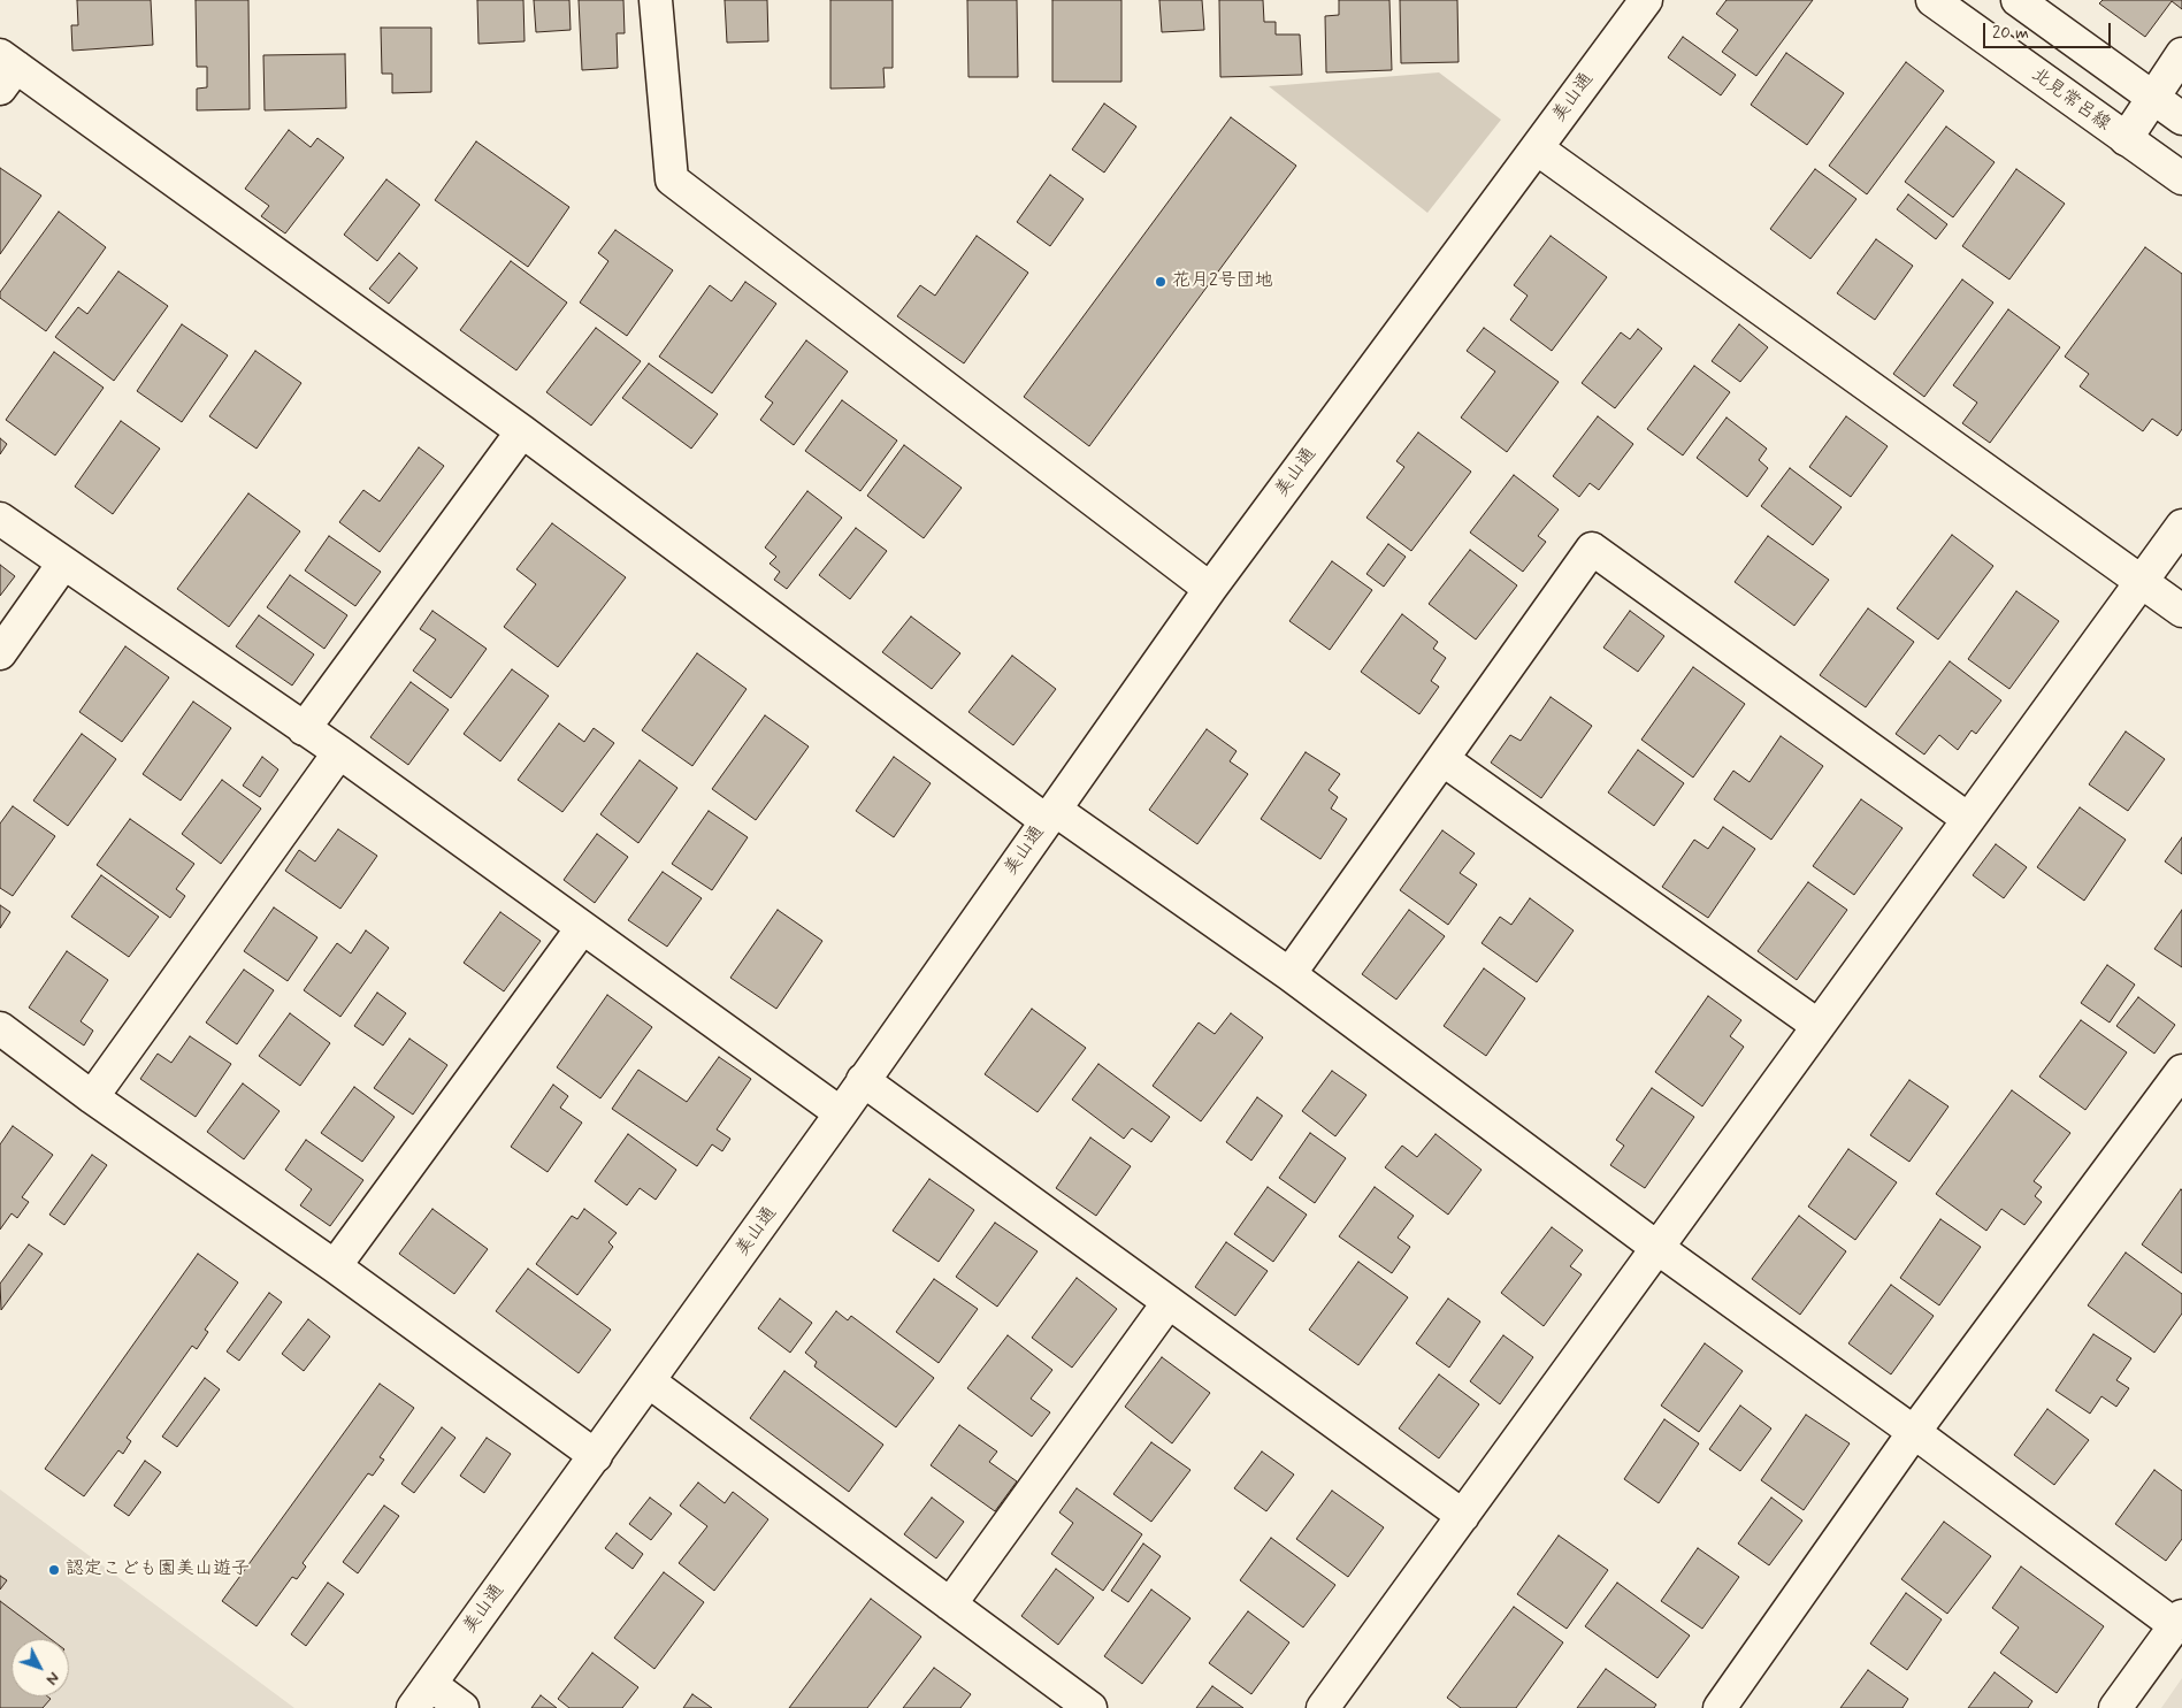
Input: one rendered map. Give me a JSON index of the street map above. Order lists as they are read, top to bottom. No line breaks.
{"streets":{"street":["美山通","北見常呂線"]},"places":["花月2号団地","認定こども園美山遊子"],"scale_bar":"20 m","north":"bottom right"}
